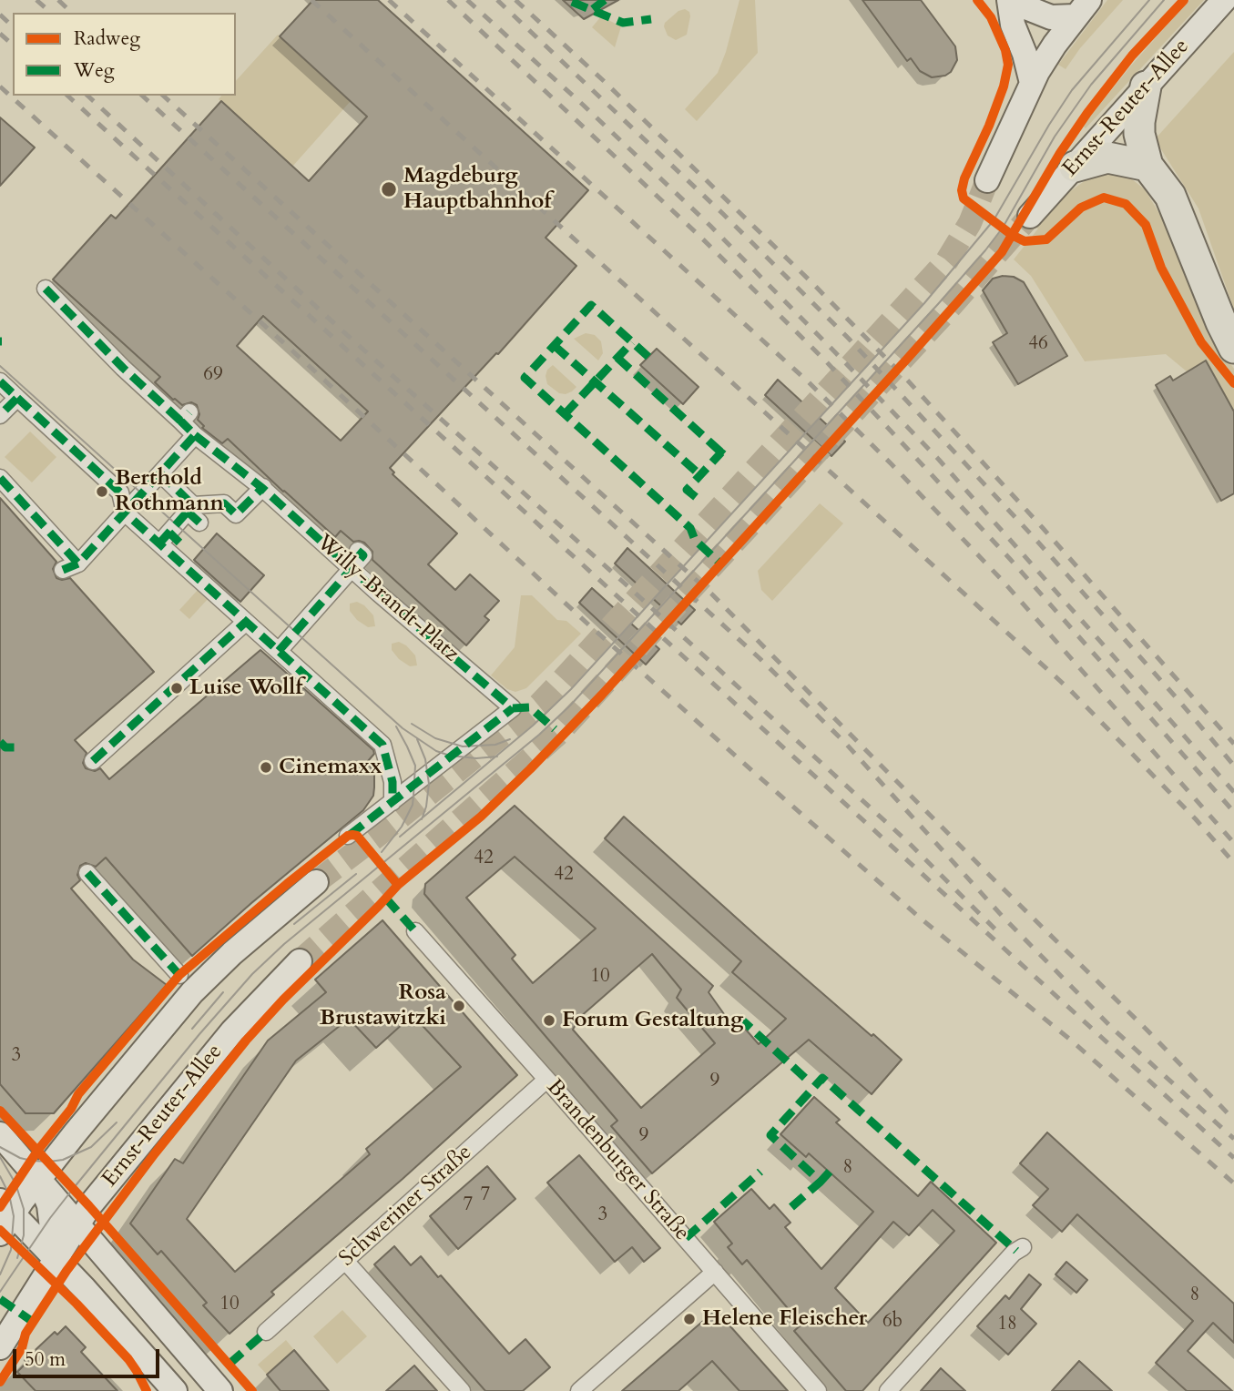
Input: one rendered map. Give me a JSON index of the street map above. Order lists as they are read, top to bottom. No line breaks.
{"streets":{"main road":["Ernst-Reuter-Allee"],"street":["Willy-Brandt-Platz","Brandenburger Straße","Schweriner Straße"]},"crossings":[["Brandenburger Straße","Schweriner Straße"]],"places":["Magdeburg Hauptbahnhof","Berthold Rothmann","Luise Wollf","Cinemaxx","Rosa Brustawitzki","Forum Gestaltung","Helene Fleischer"],"house_numbers":["46","69","42","42","10","3","9","9","8","7","7","3","8","10","6b","18"],"legend":["Radweg","Weg"],"scale_bar":"50 m"}
